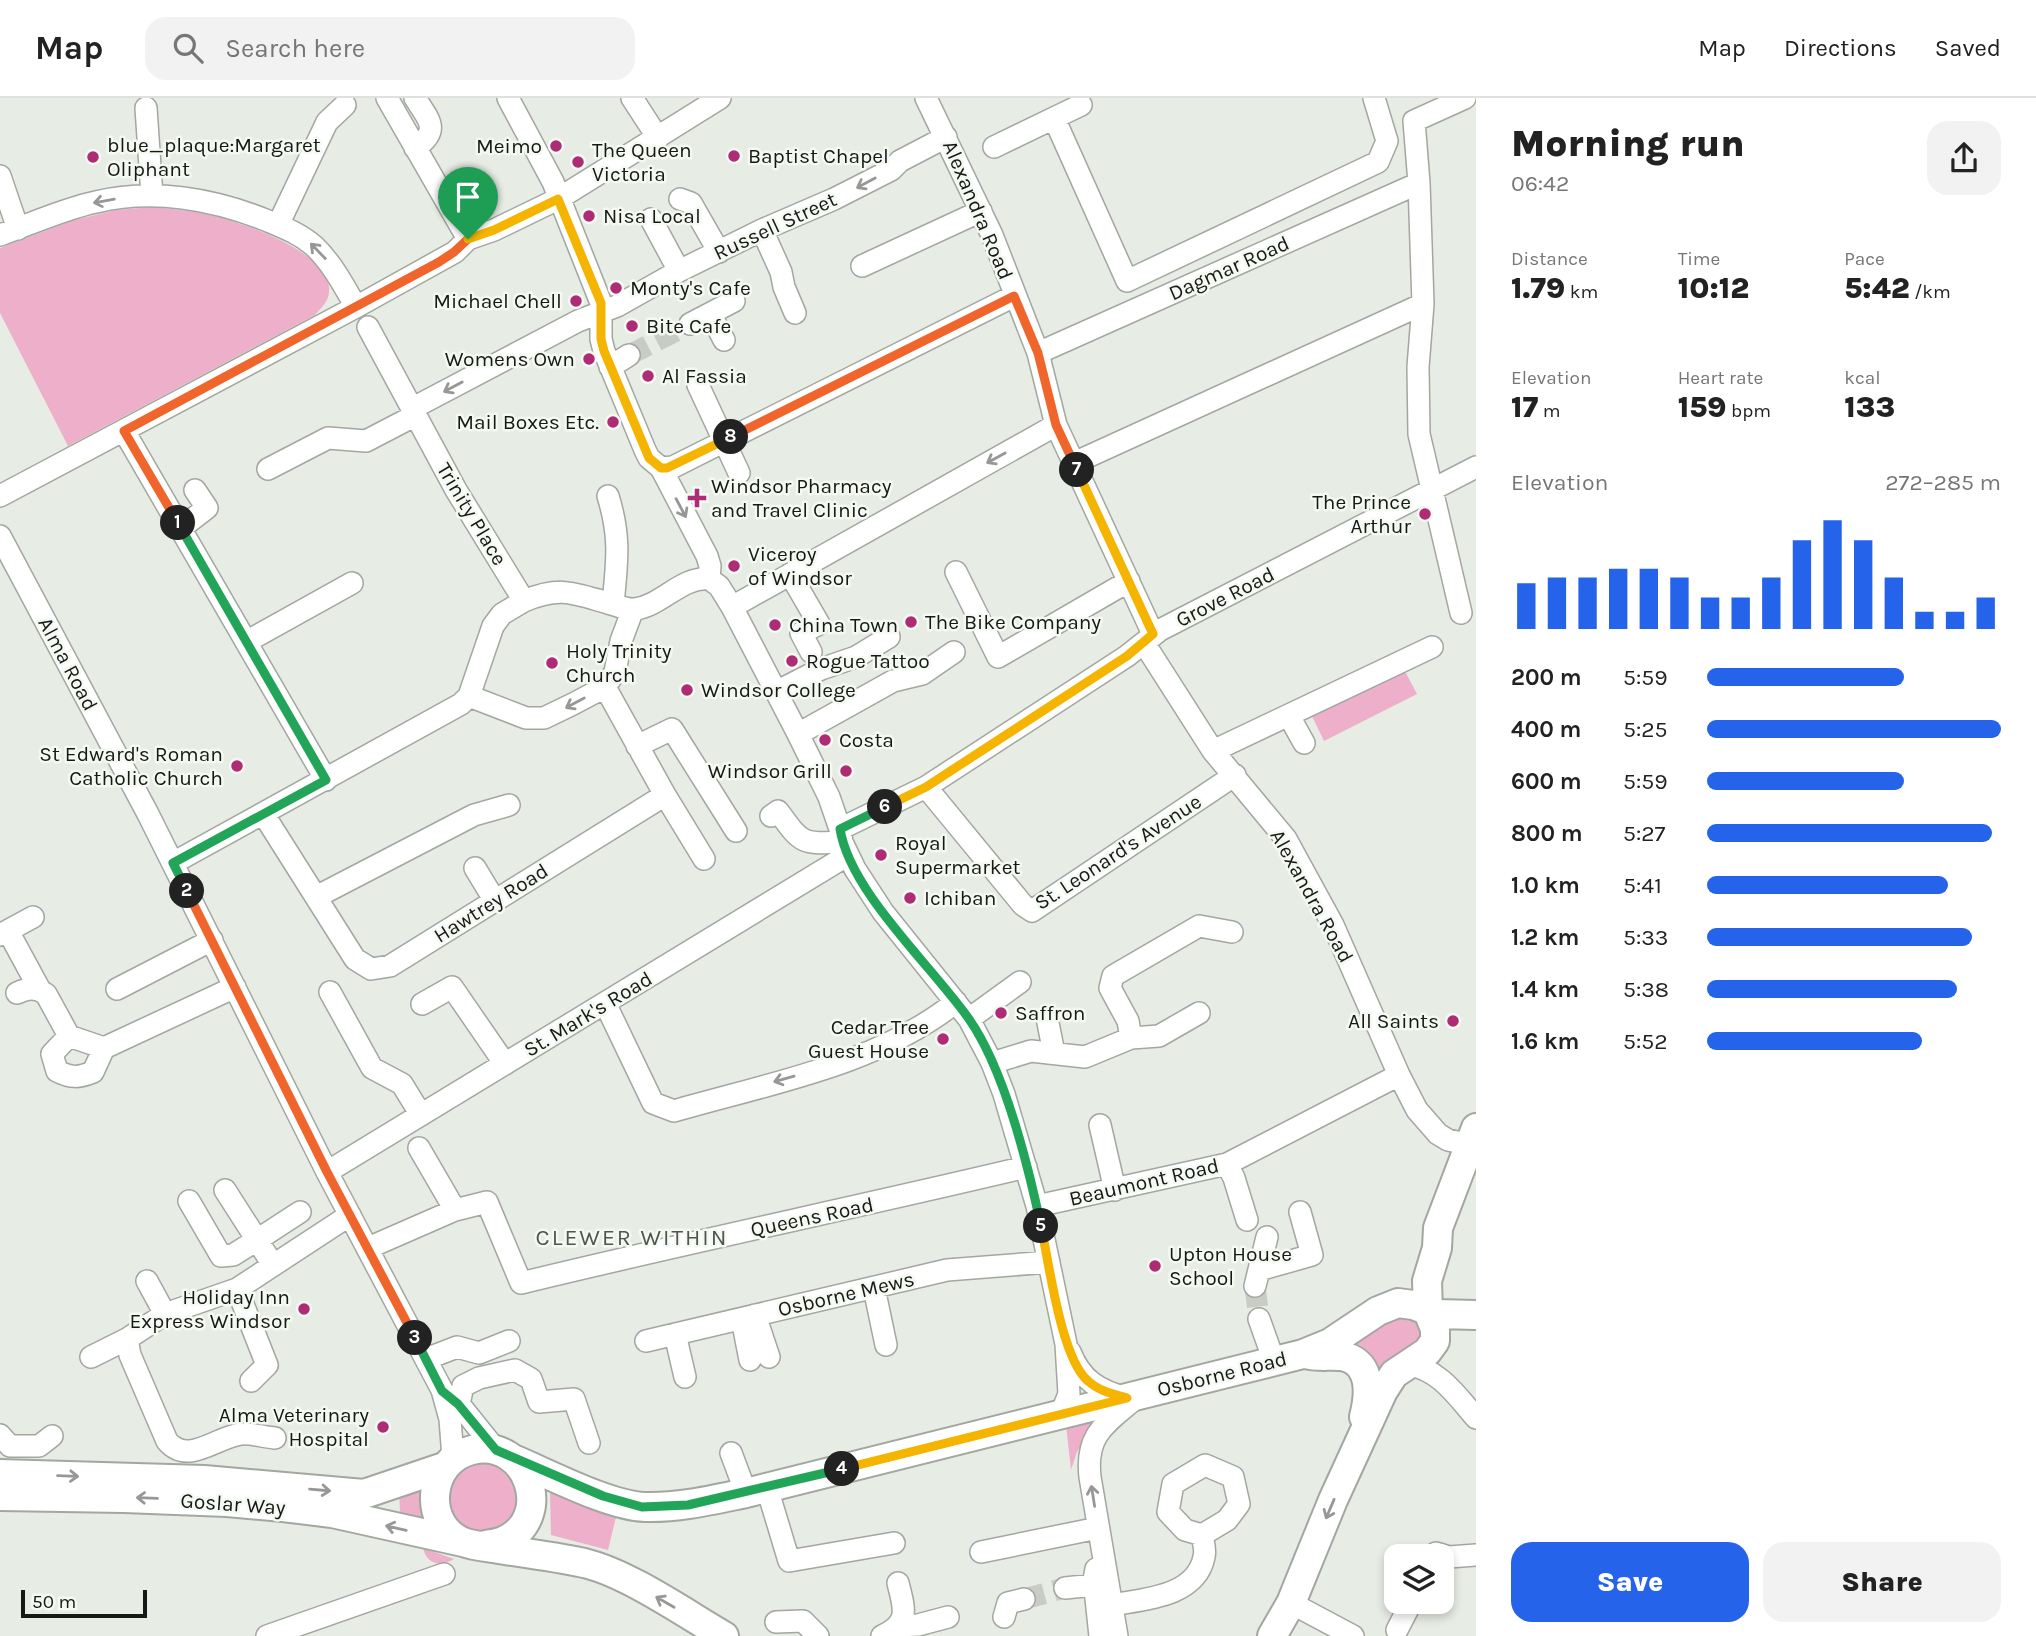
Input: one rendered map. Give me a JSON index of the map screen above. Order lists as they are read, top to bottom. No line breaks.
{"streets":{"main road":["Osborne Road","Goslar Way"],"street":["Alexandra Road","Russell Street","Dagmar Road","Trinity Place","Grove Road","Alma Road","St. Leonard's Avenue","Hawtrey Road","St. Mark's Road","Beaumont Road","Queens Road","Osborne Mews"]},"crossings":[["Alexandra Road","Russell Street"],["Alexandra Road","Dagmar Road"],["Alexandra Road","Grove Road"],["Alexandra Road","St. Leonard's Avenue"],["Alexandra Road","Beaumont Road"],["Russell Street","Trinity Place"],["Grove Road","St. Leonard's Avenue"],["Grove Road","St. Mark's Road"],["Alma Road","St. Mark's Road"],["Alma Road","Queens Road"],["Alma Road","Osborne Road"],["Alma Road","Goslar Way"],["Osborne Road","Goslar Way"]],"districts":["CLEWER WITHIN"],"places":{"other":["Meimo","Baptist Chapel","blue_plaque:Margaret Oliphant","The Queen Victoria","Nisa Local","Monty's Cafe","Michael Chell","Bite Cafe","Womens Own","Al Fassia","Mail Boxes Etc.","The Prince Arthur","Viceroy of Windsor","The Bike Company","China Town","Rogue Tattoo","Holy Trinity Church","Windsor College","Costa","St Edward's Roman Catholic Church","Windsor Grill","Royal Supermarket","Ichiban","Saffron","All Saints","Cedar Tree Guest House","Upton House School","Holiday Inn Express Windsor","Alma Veterinary Hospital"],"health":["Windsor Pharmacy and Travel Clinic"]},"scale_bar":"50 m","page":{"header":"Map","search":"Search here","nav":["Map","Directions","Saved"],"heading":["Morning run","06:42"],"stats":[["Distance","1.79 km"],["Time","10:12"],["Pace","5:42 /km"],["Elevation","17 m"],["Heart rate","159 bpm"],["kcal","133"]],"pins":["8","7","1","6","2","5","3","4"],"chart":["Elevation","272–285 m"],"list":[{"name":"200 m","note":"5:59"},{"name":"400 m","note":"5:25"},{"name":"600 m","note":"5:59"},{"name":"800 m","note":"5:27"},{"name":"1.0 km","note":"5:41"},{"name":"1.2 km","note":"5:33"},{"name":"1.4 km","note":"5:38"},{"name":"1.6 km","note":"5:52"}],"buttons":["Save","Share"],"scale":"50 m"}}
